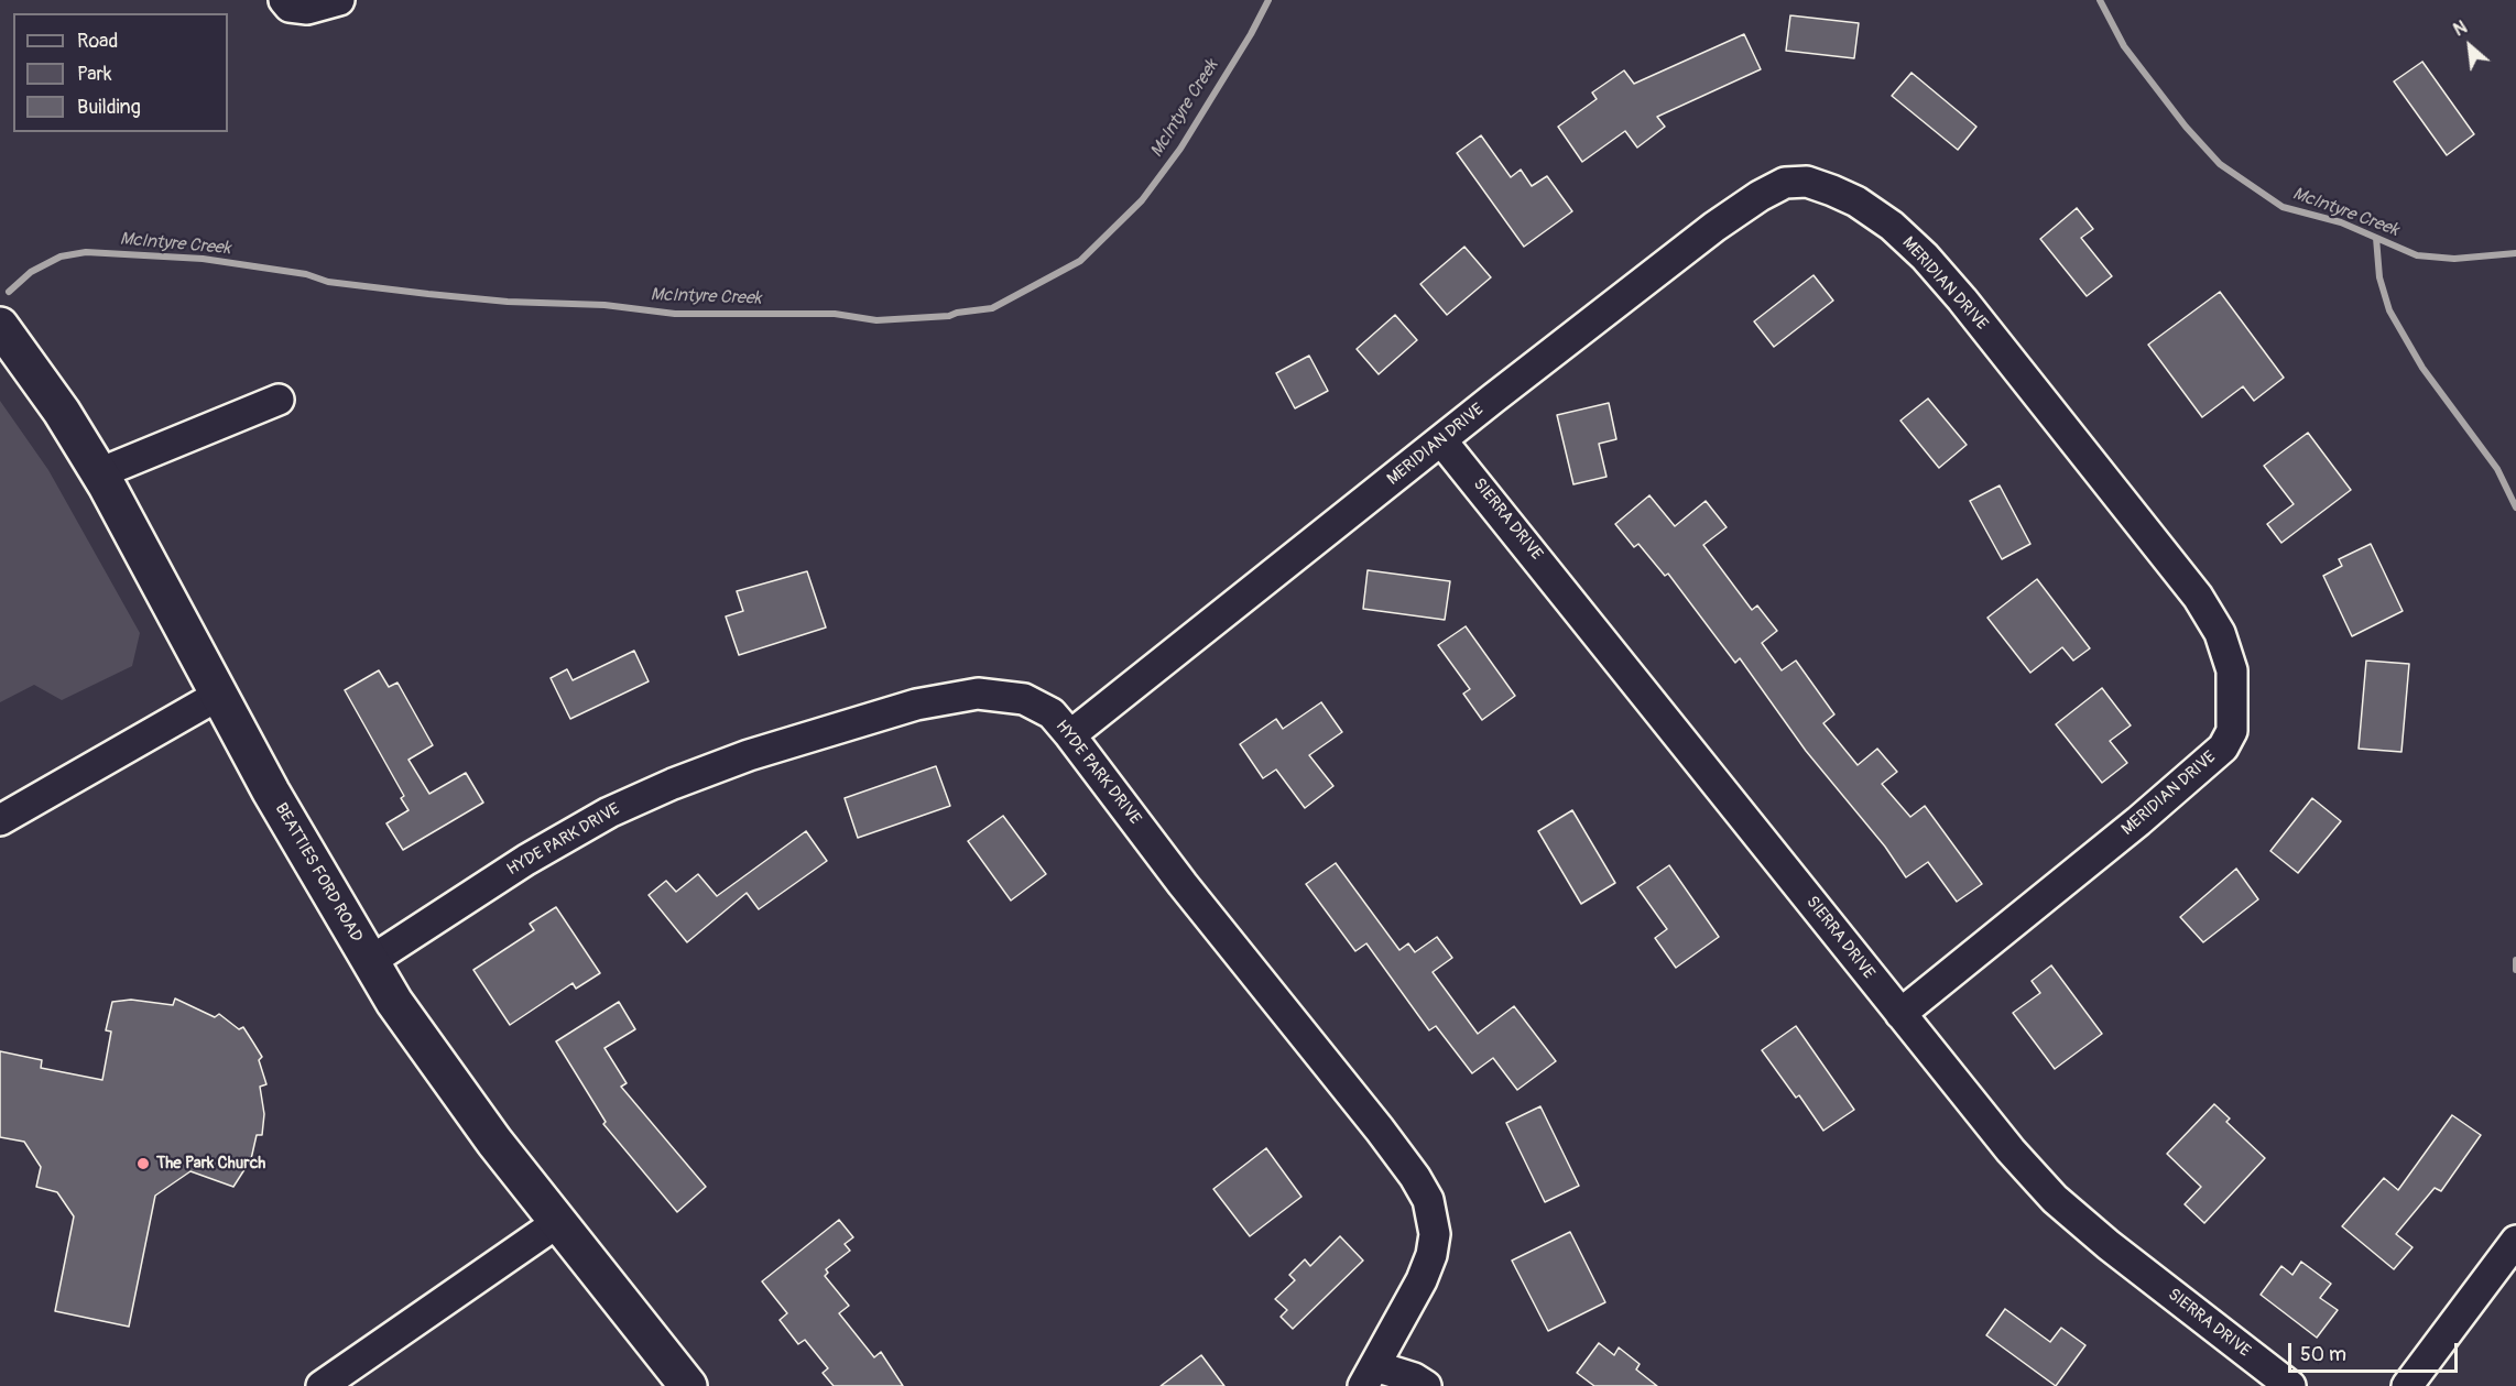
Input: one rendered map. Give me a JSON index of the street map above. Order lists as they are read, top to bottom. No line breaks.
{"streets":{"main road":["BEATTIES FORD ROAD"],"street":["MERIDIAN DRIVE","SIERRA DRIVE","HYDE PARK DRIVE"]},"crossings":[["MERIDIAN DRIVE","SIERRA DRIVE"],["MERIDIAN DRIVE","HYDE PARK DRIVE"],["HYDE PARK DRIVE","BEATTIES FORD ROAD"]],"water":["McIntyre Creek"],"places":["The Park Church"],"legend":["Road","Park","Building"],"scale_bar":"50 m","north":"top left"}
